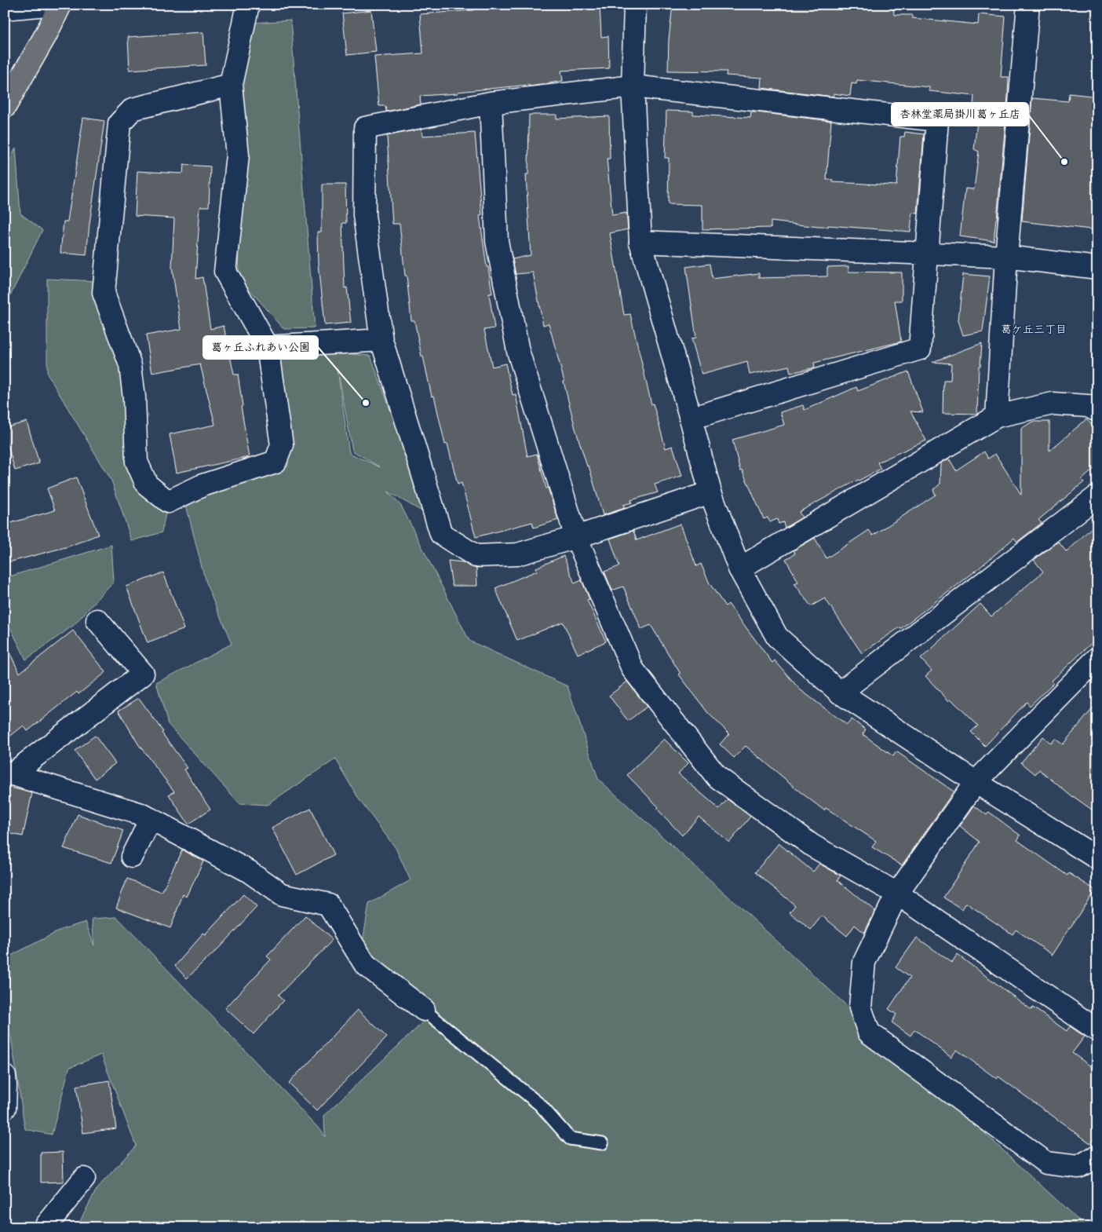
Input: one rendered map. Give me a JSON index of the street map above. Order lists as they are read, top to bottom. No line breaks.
{"districts":["葛ケ丘三丁目"],"places":["杏林堂薬局掛川葛ヶ丘店","葛ヶ丘ふれあい公園"]}
